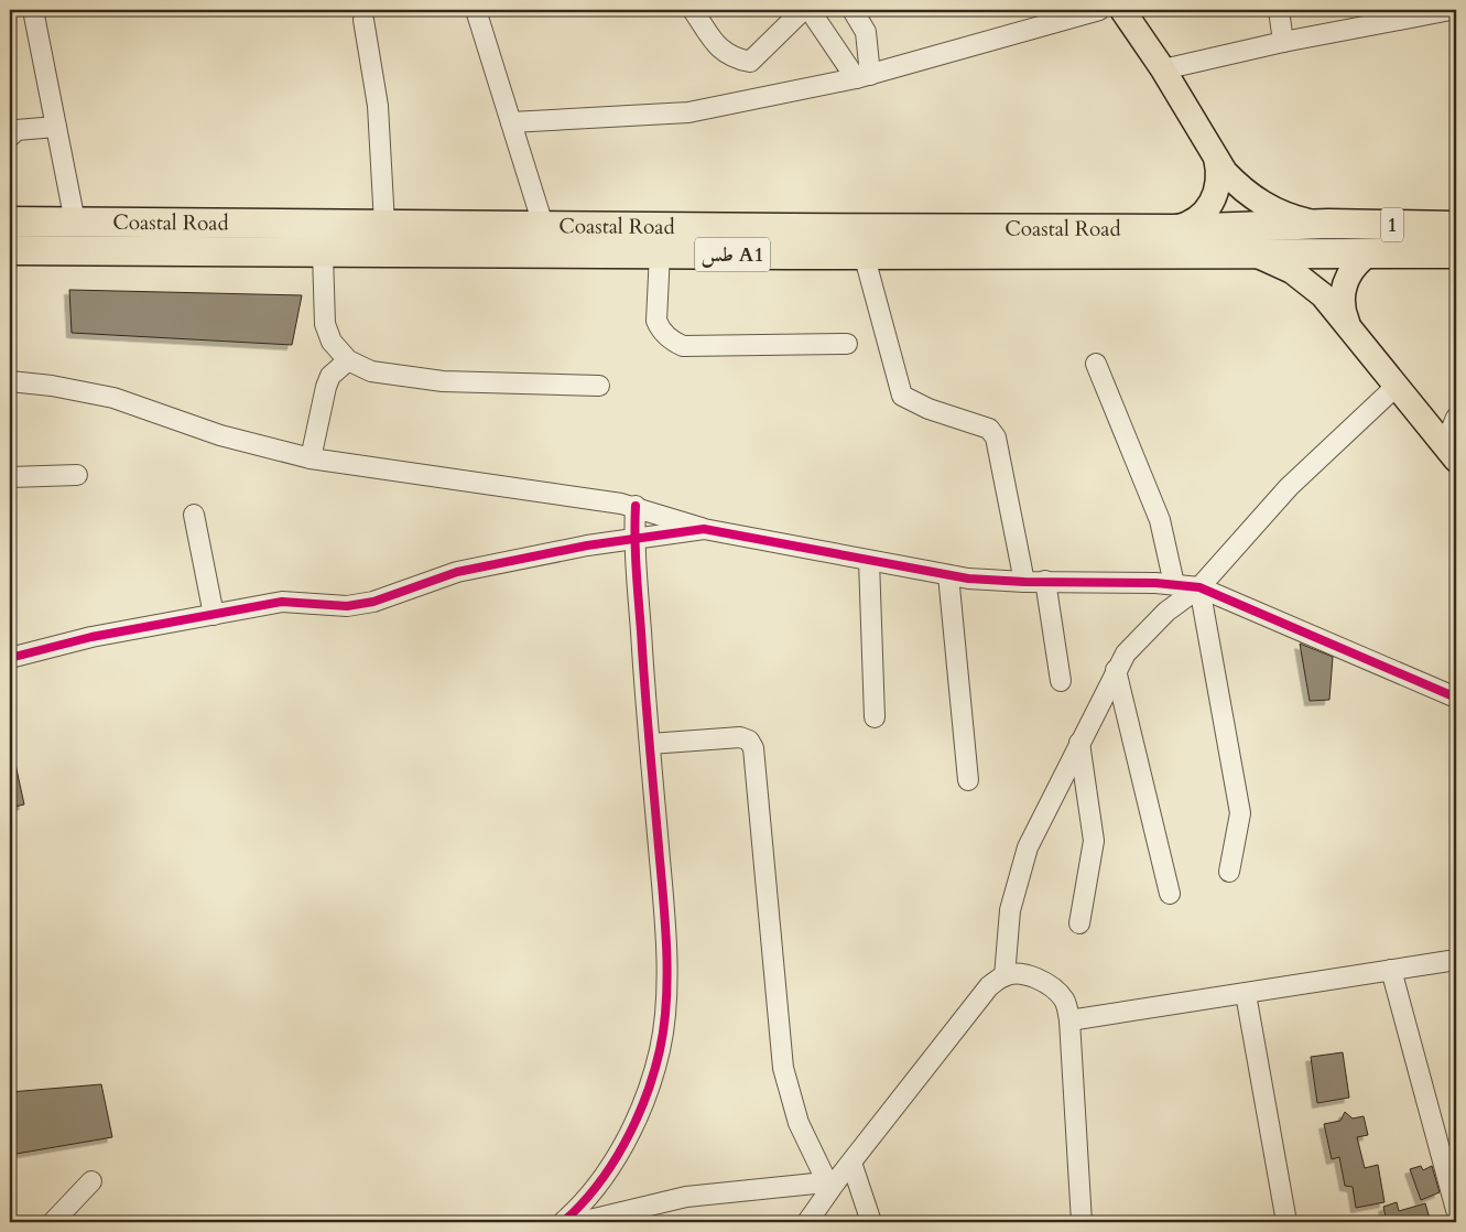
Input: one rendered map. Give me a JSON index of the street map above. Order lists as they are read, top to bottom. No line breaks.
{"streets":{"highway":["Coastal Road","1","طس A1"]}}
